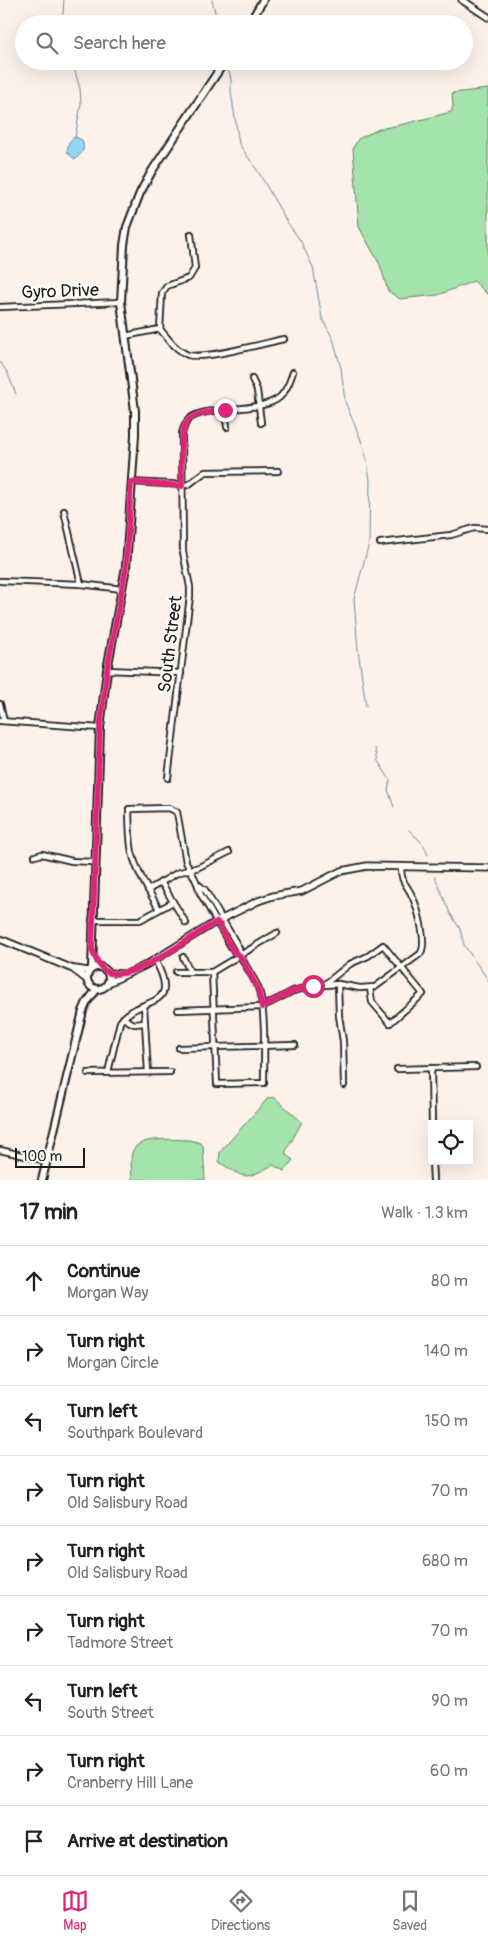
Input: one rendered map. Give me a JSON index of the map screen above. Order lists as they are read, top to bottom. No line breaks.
{"streets":{"street":["Gyro Drive","South Street"]},"scale_bar":"100 m","page":{"search":"Search here","scale":"100 m","heading":["17 min","Walk · 1.3 km"],"list":[["Continue","Morgan Way","80 m"],["Turn right","Morgan Circle","140 m"],["Turn left","Southpark Boulevard","150 m"],["Turn right","Old Salisbury Road","70 m"],["Turn right","Old Salisbury Road","680 m"],["Turn right","Tadmore Street","70 m"],["Turn left","South Street","90 m"],["Turn right","Cranberry Hill Lane","60 m"],"Arrive at destination"],"nav":["Map","Directions","Saved"]}}
